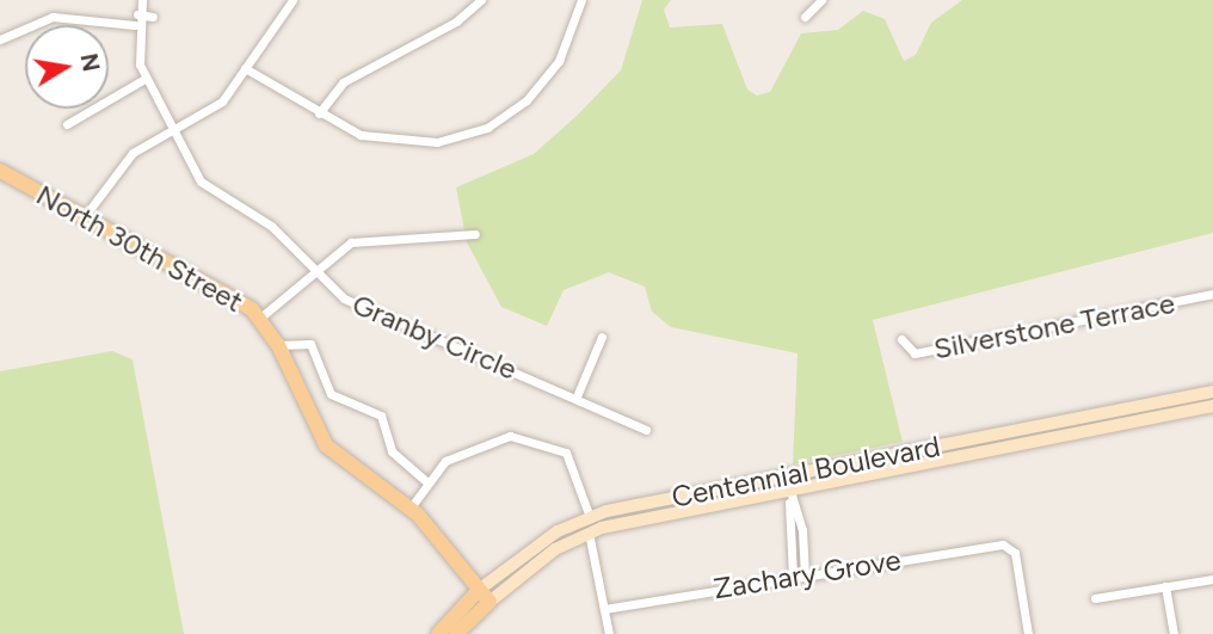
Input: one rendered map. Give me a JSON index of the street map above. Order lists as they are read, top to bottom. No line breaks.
{"streets":{"main road":["North 30th Street","Centennial Boulevard"],"street":["Silverstone Terrace","Granby Circle","Zachary Grove"]},"crossings":[["North 30th Street","Centennial Boulevard"]],"north":"right"}
